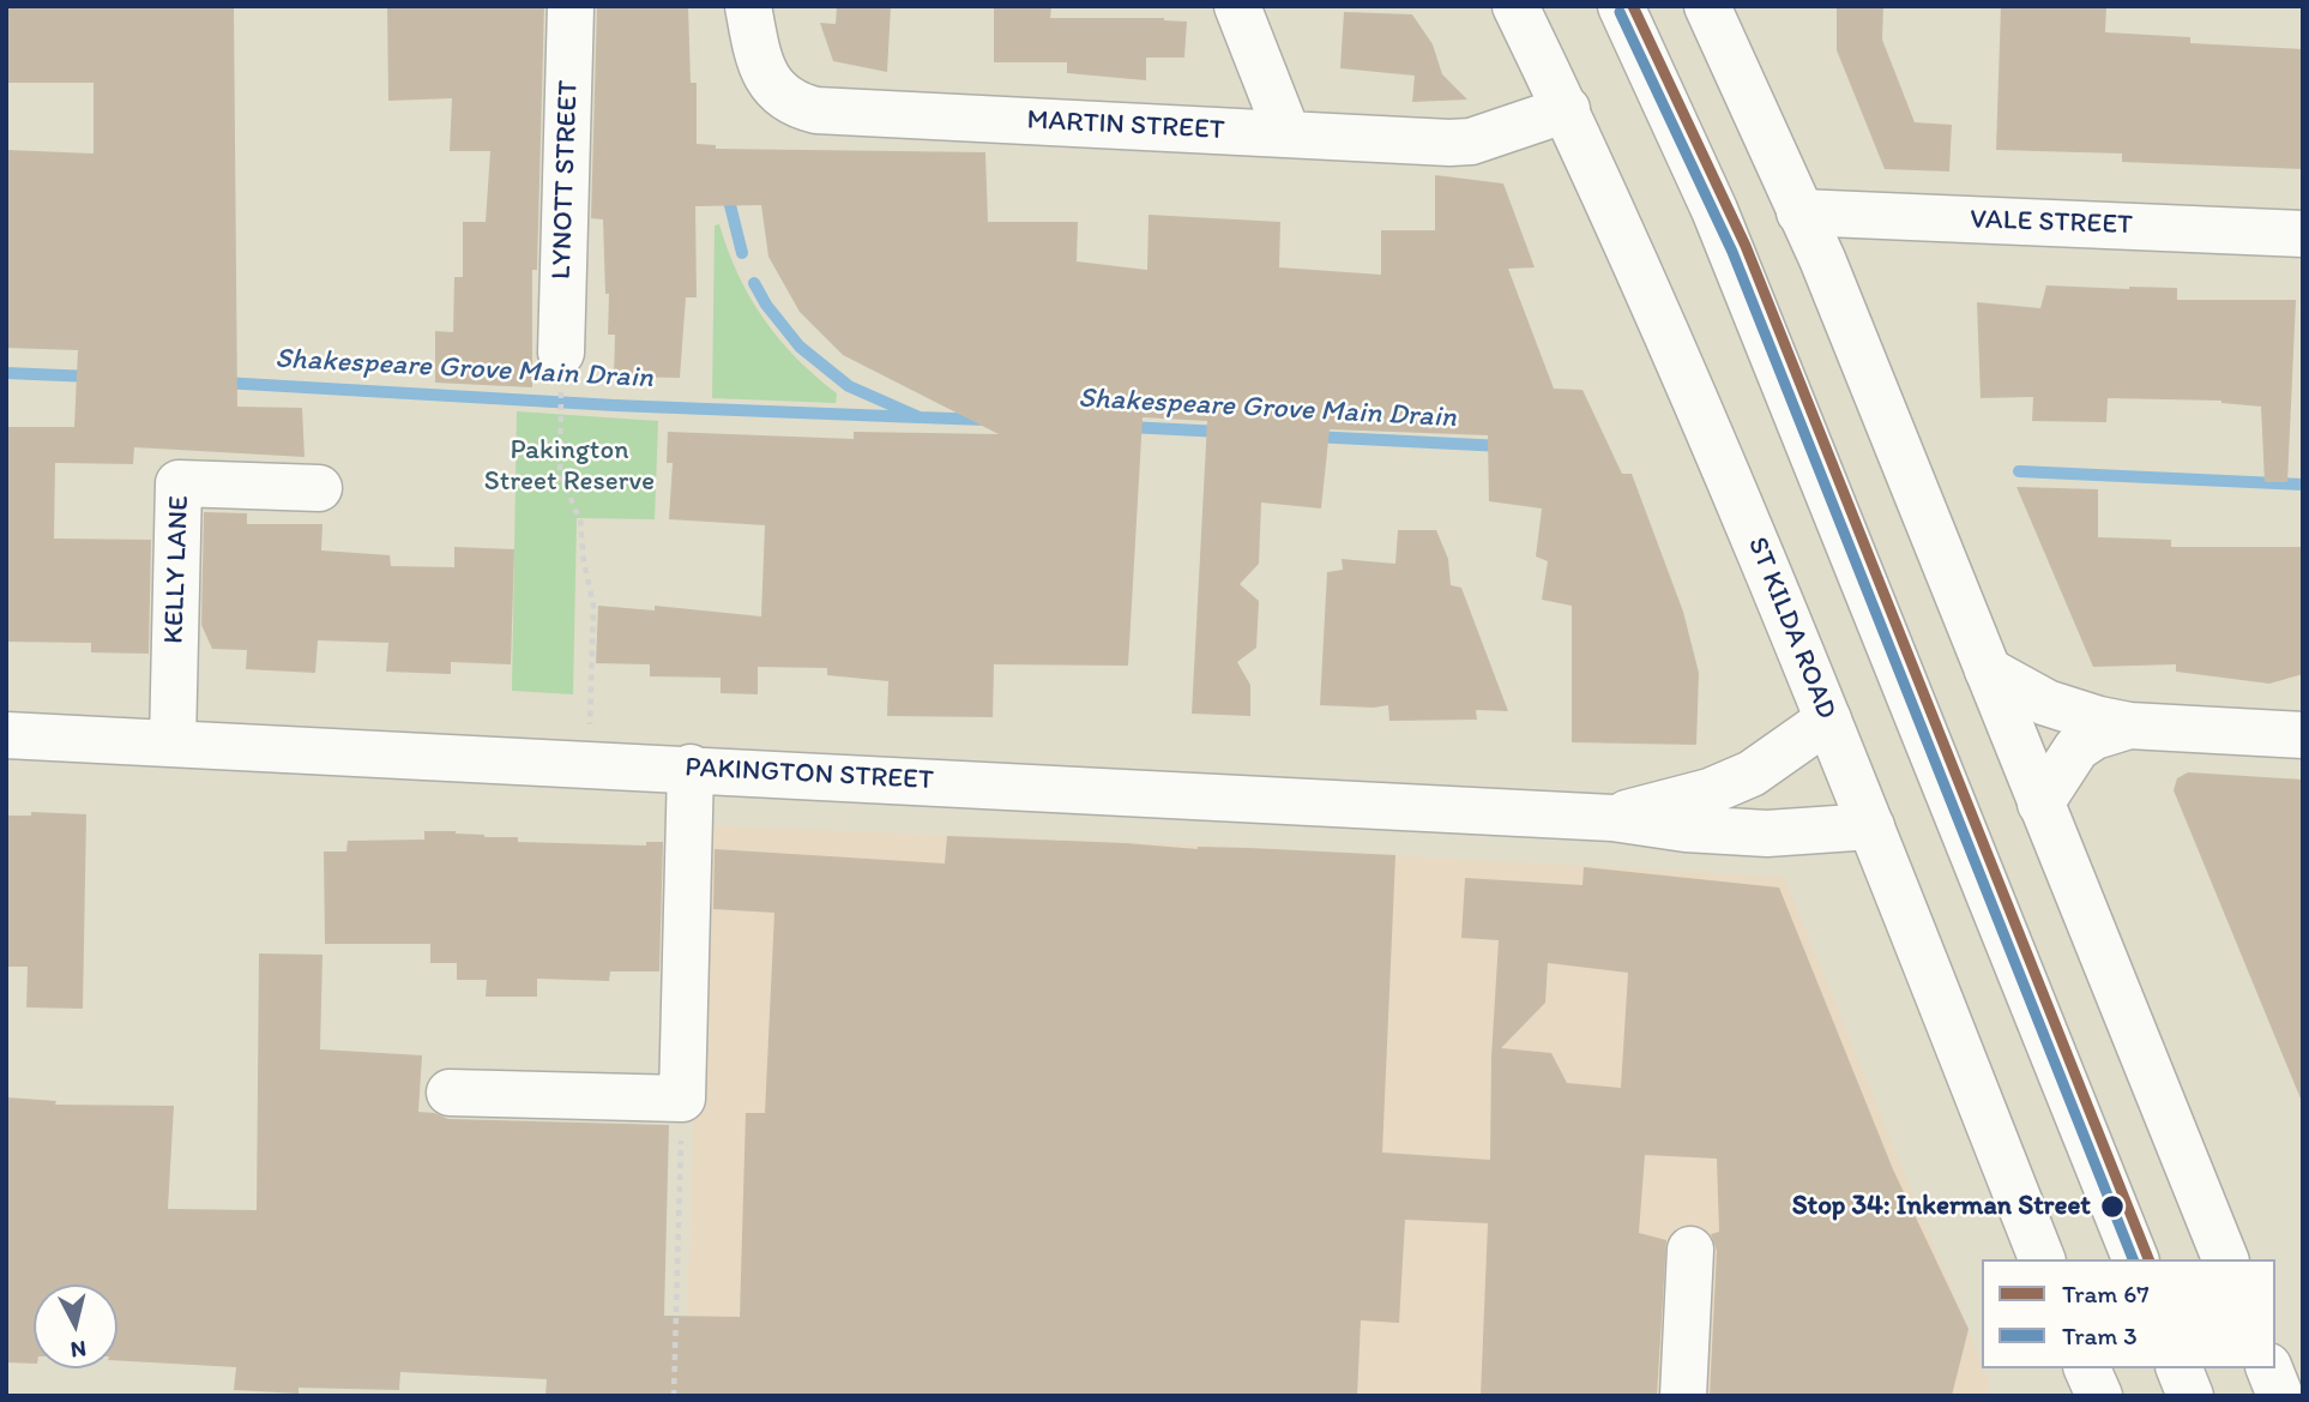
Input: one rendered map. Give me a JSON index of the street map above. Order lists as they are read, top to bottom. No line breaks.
{"streets":{"main road":["MARTIN STREET","LYNOTT STREET","VALE STREET","KELLY LANE","ST KILDA ROAD","PAKINGTON STREET"]},"crossings":[["MARTIN STREET","ST KILDA ROAD"],["KELLY LANE","PAKINGTON STREET"],["ST KILDA ROAD","PAKINGTON STREET"]],"water":["Shakespeare Grove Main Drain"],"parks":["Pakington Street Reserve"],"places":["Stop 34: Inkerman Street"],"lines":["tram line 67","tram line 3"],"legend":["Tram 67","Tram 3"],"north":"bottom"}
